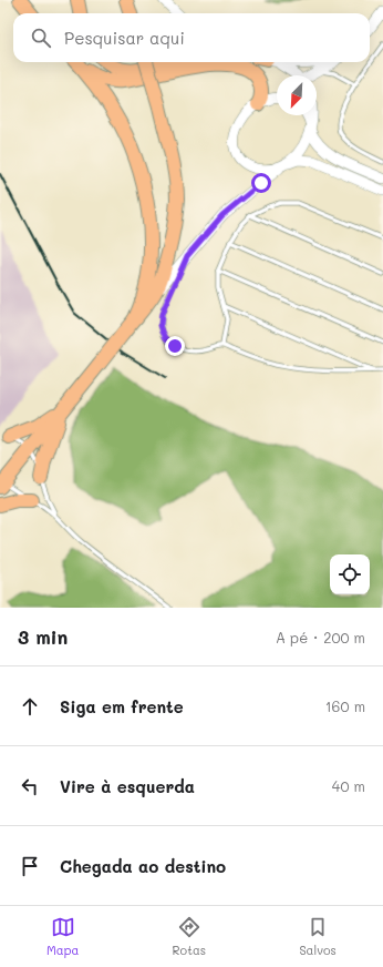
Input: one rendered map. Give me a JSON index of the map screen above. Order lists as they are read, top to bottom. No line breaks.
{"north":"bottom left","page":{"search":"Pesquisar aqui","heading":["3 min","A pé · 200 m"],"list":[["Siga em frente","160 m"],["Vire à esquerda","40 m"],"Chegada ao destino"],"nav":["Mapa","Rotas","Salvos"]}}
